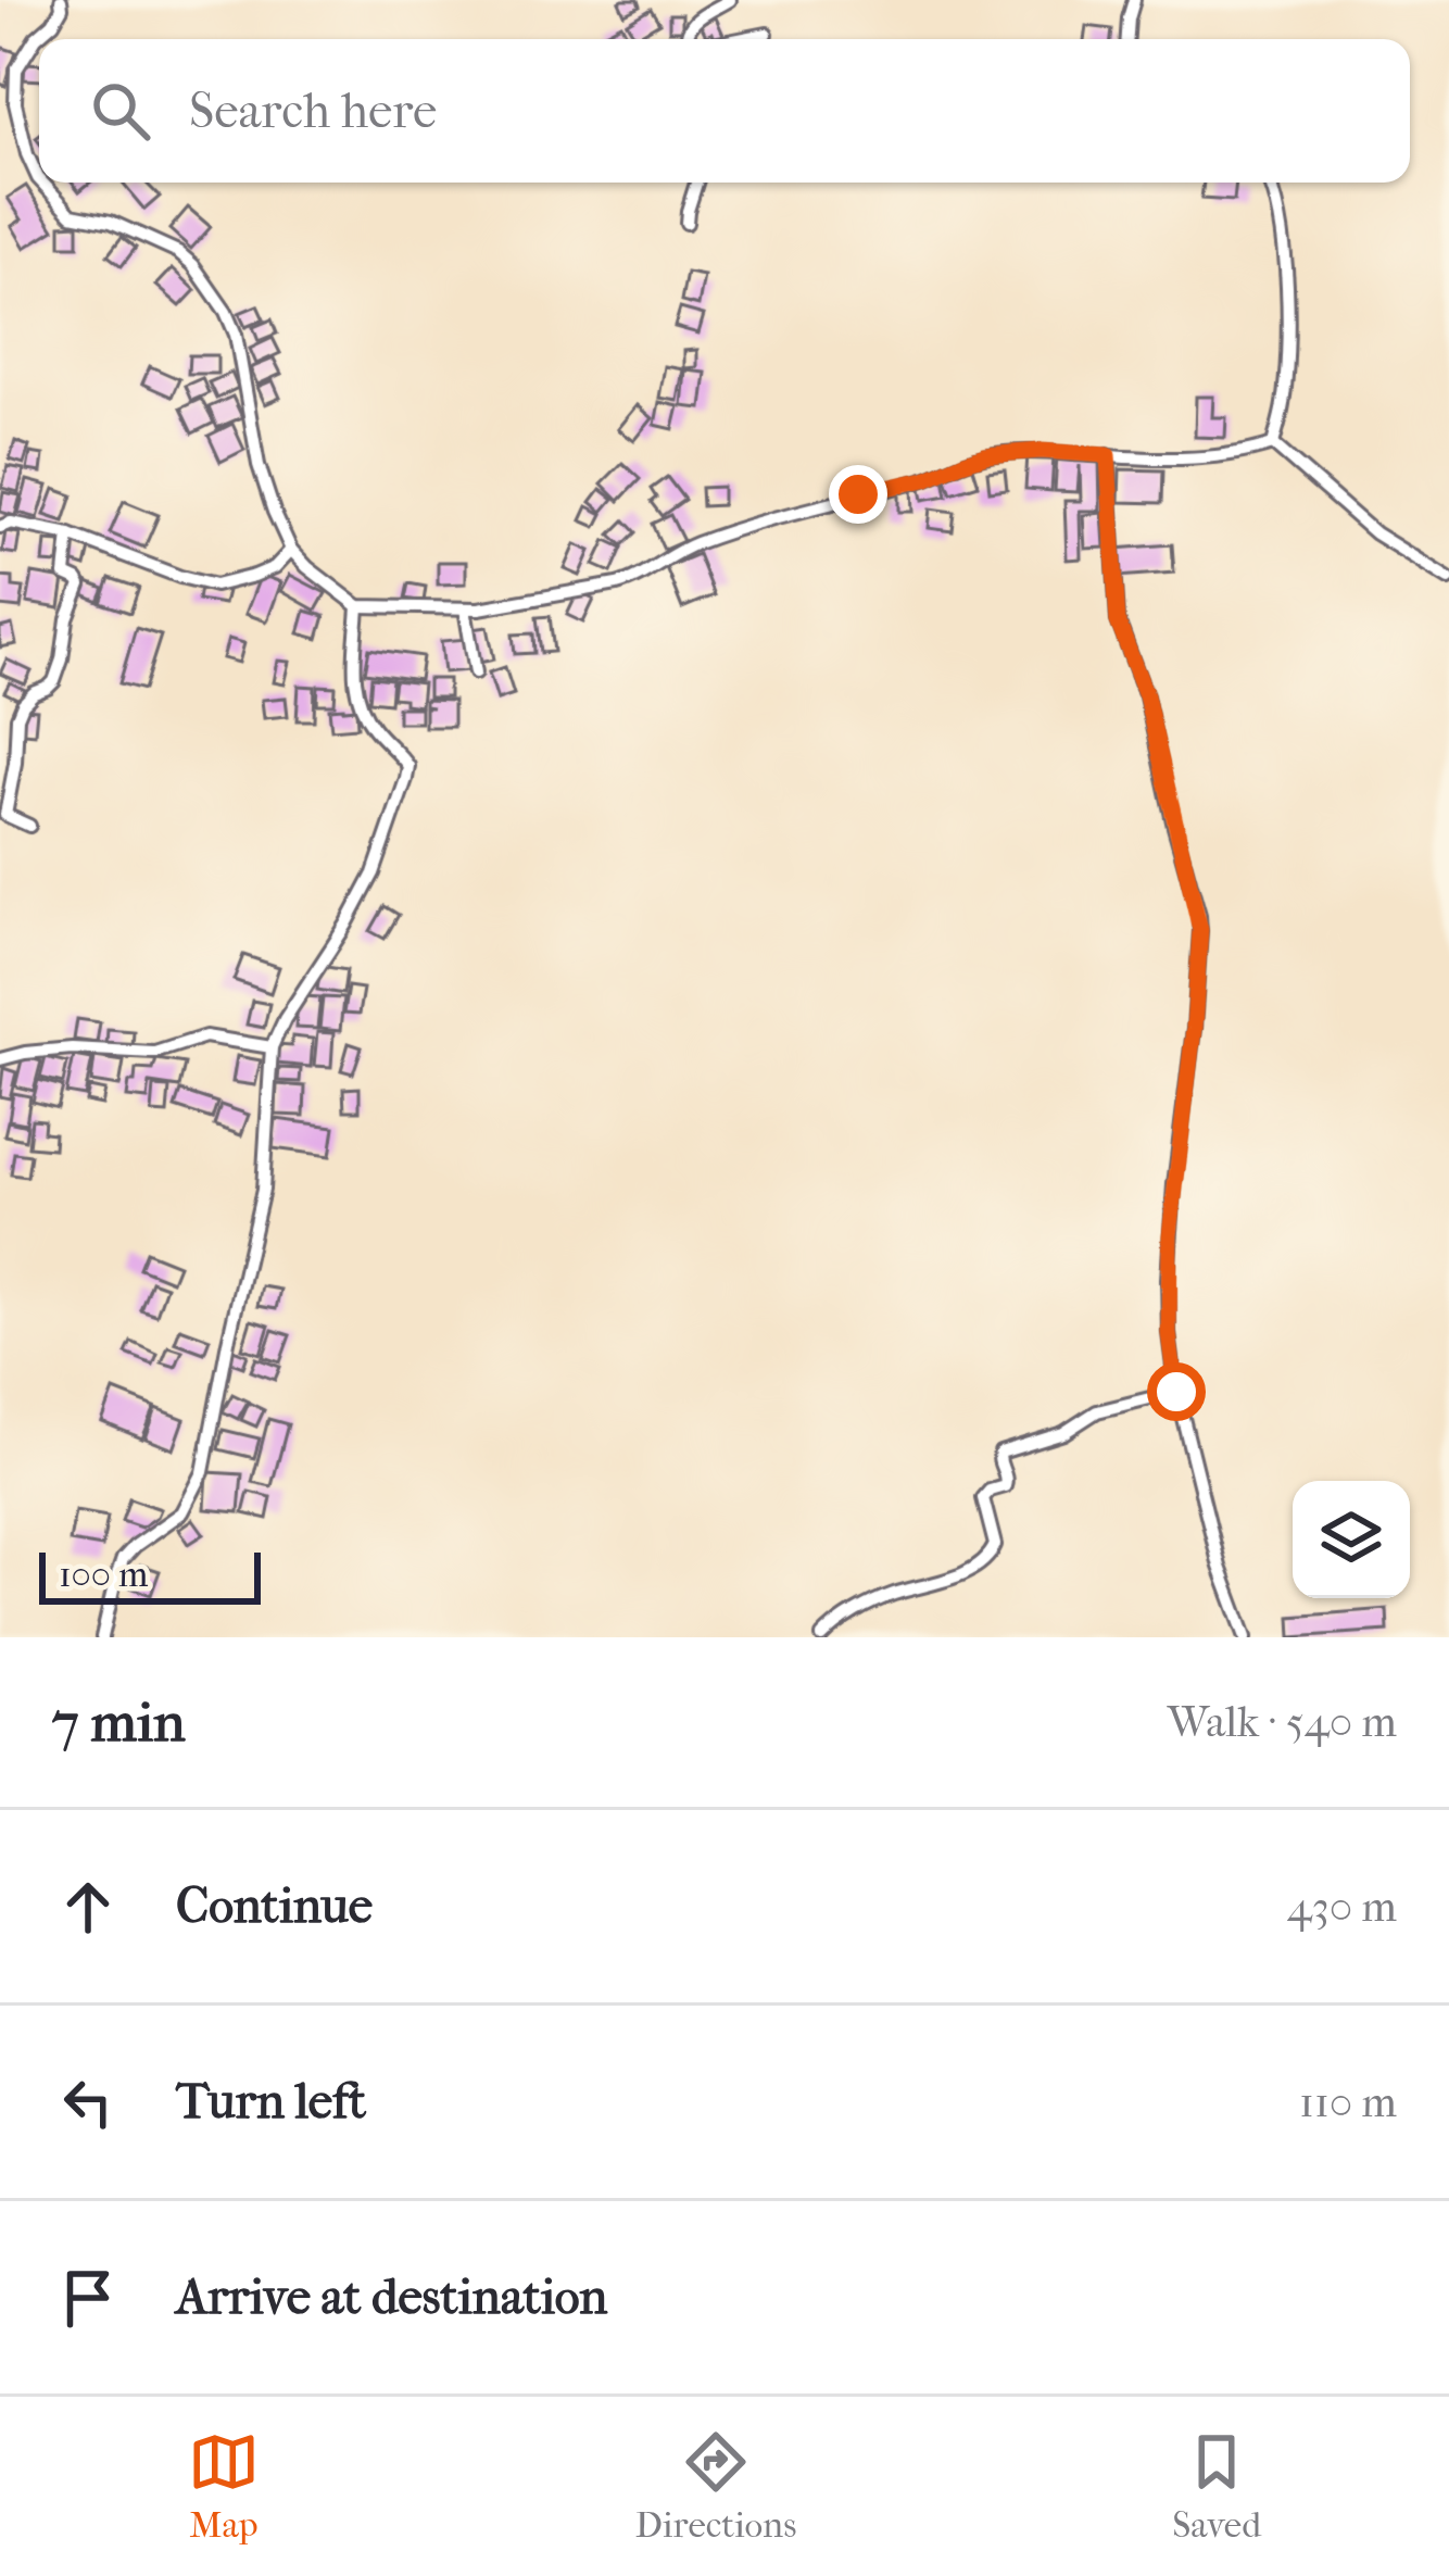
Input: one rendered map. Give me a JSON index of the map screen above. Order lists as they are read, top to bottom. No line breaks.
{"scale_bar":"100 m","page":{"search":"Search here","scale":"100 m","heading":["7 min","Walk · 540 m"],"list":[["Continue","430 m"],["Turn left","110 m"],"Arrive at destination"],"nav":["Map","Directions","Saved"]}}
